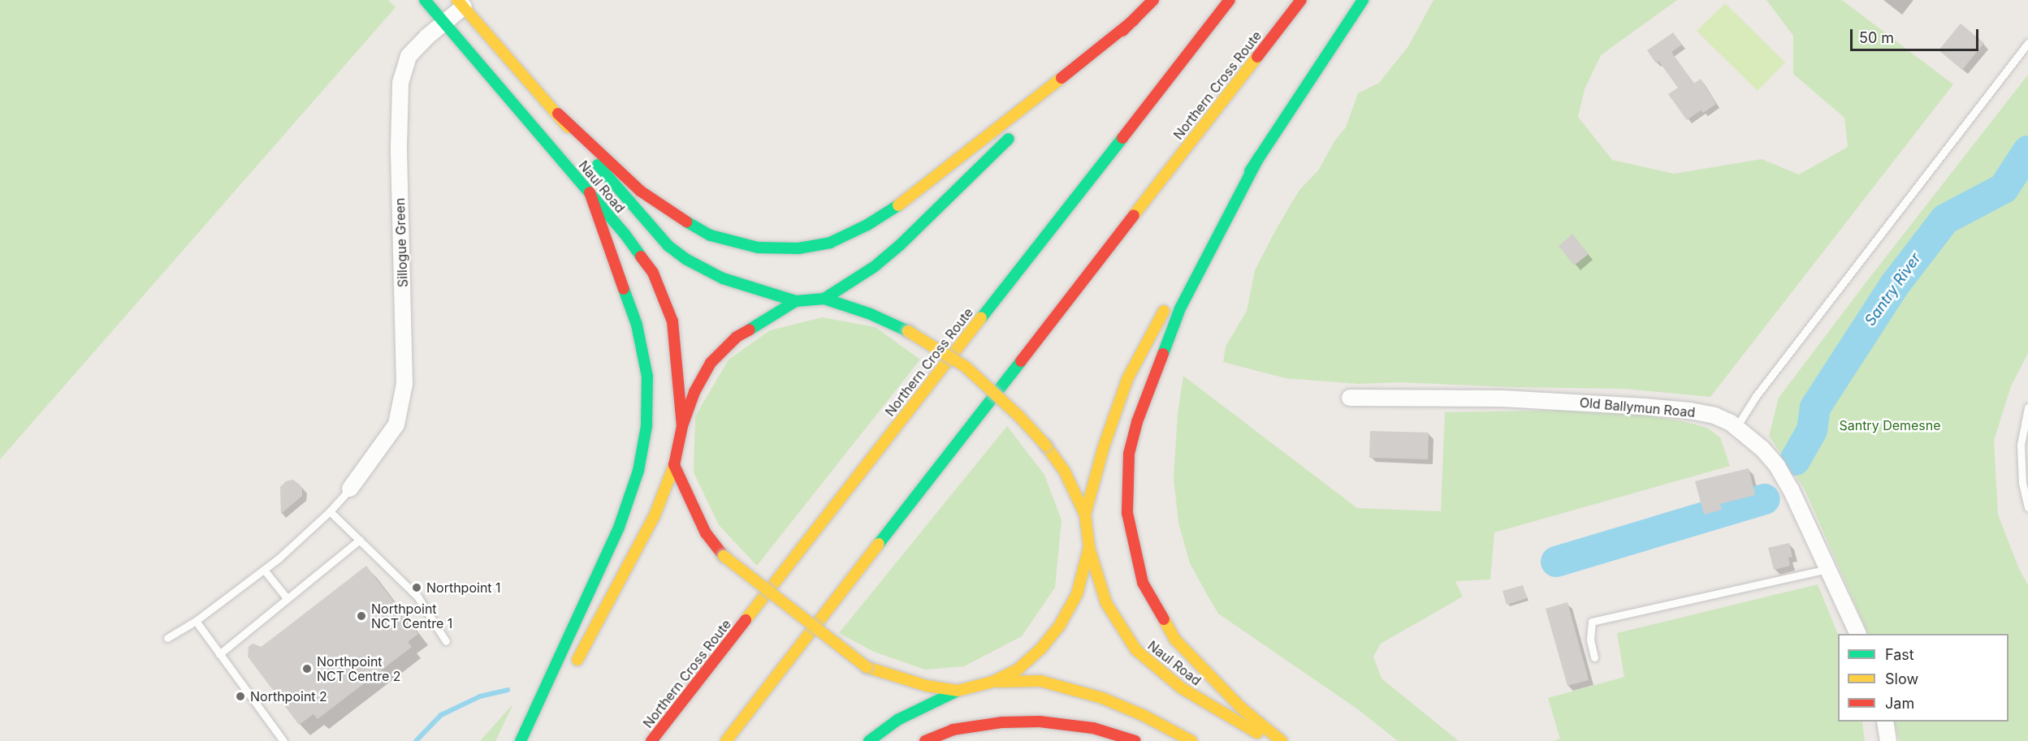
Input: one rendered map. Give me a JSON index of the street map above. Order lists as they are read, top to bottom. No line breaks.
{"streets":{"main road":["Northern Cross Route","Naul Road"],"street":["Sillogue Green","Old Ballymun Road"]},"crossings":[["Naul Road","Sillogue Green"]],"water":["Santry River"],"parks":["Santry Demesne"],"places":["Northpoint 1","Northpoint NCT Centre 1","Northpoint NCT Centre 2","Northpoint 2"],"legend":["Fast","Slow","Jam"],"scale_bar":"50 m"}
